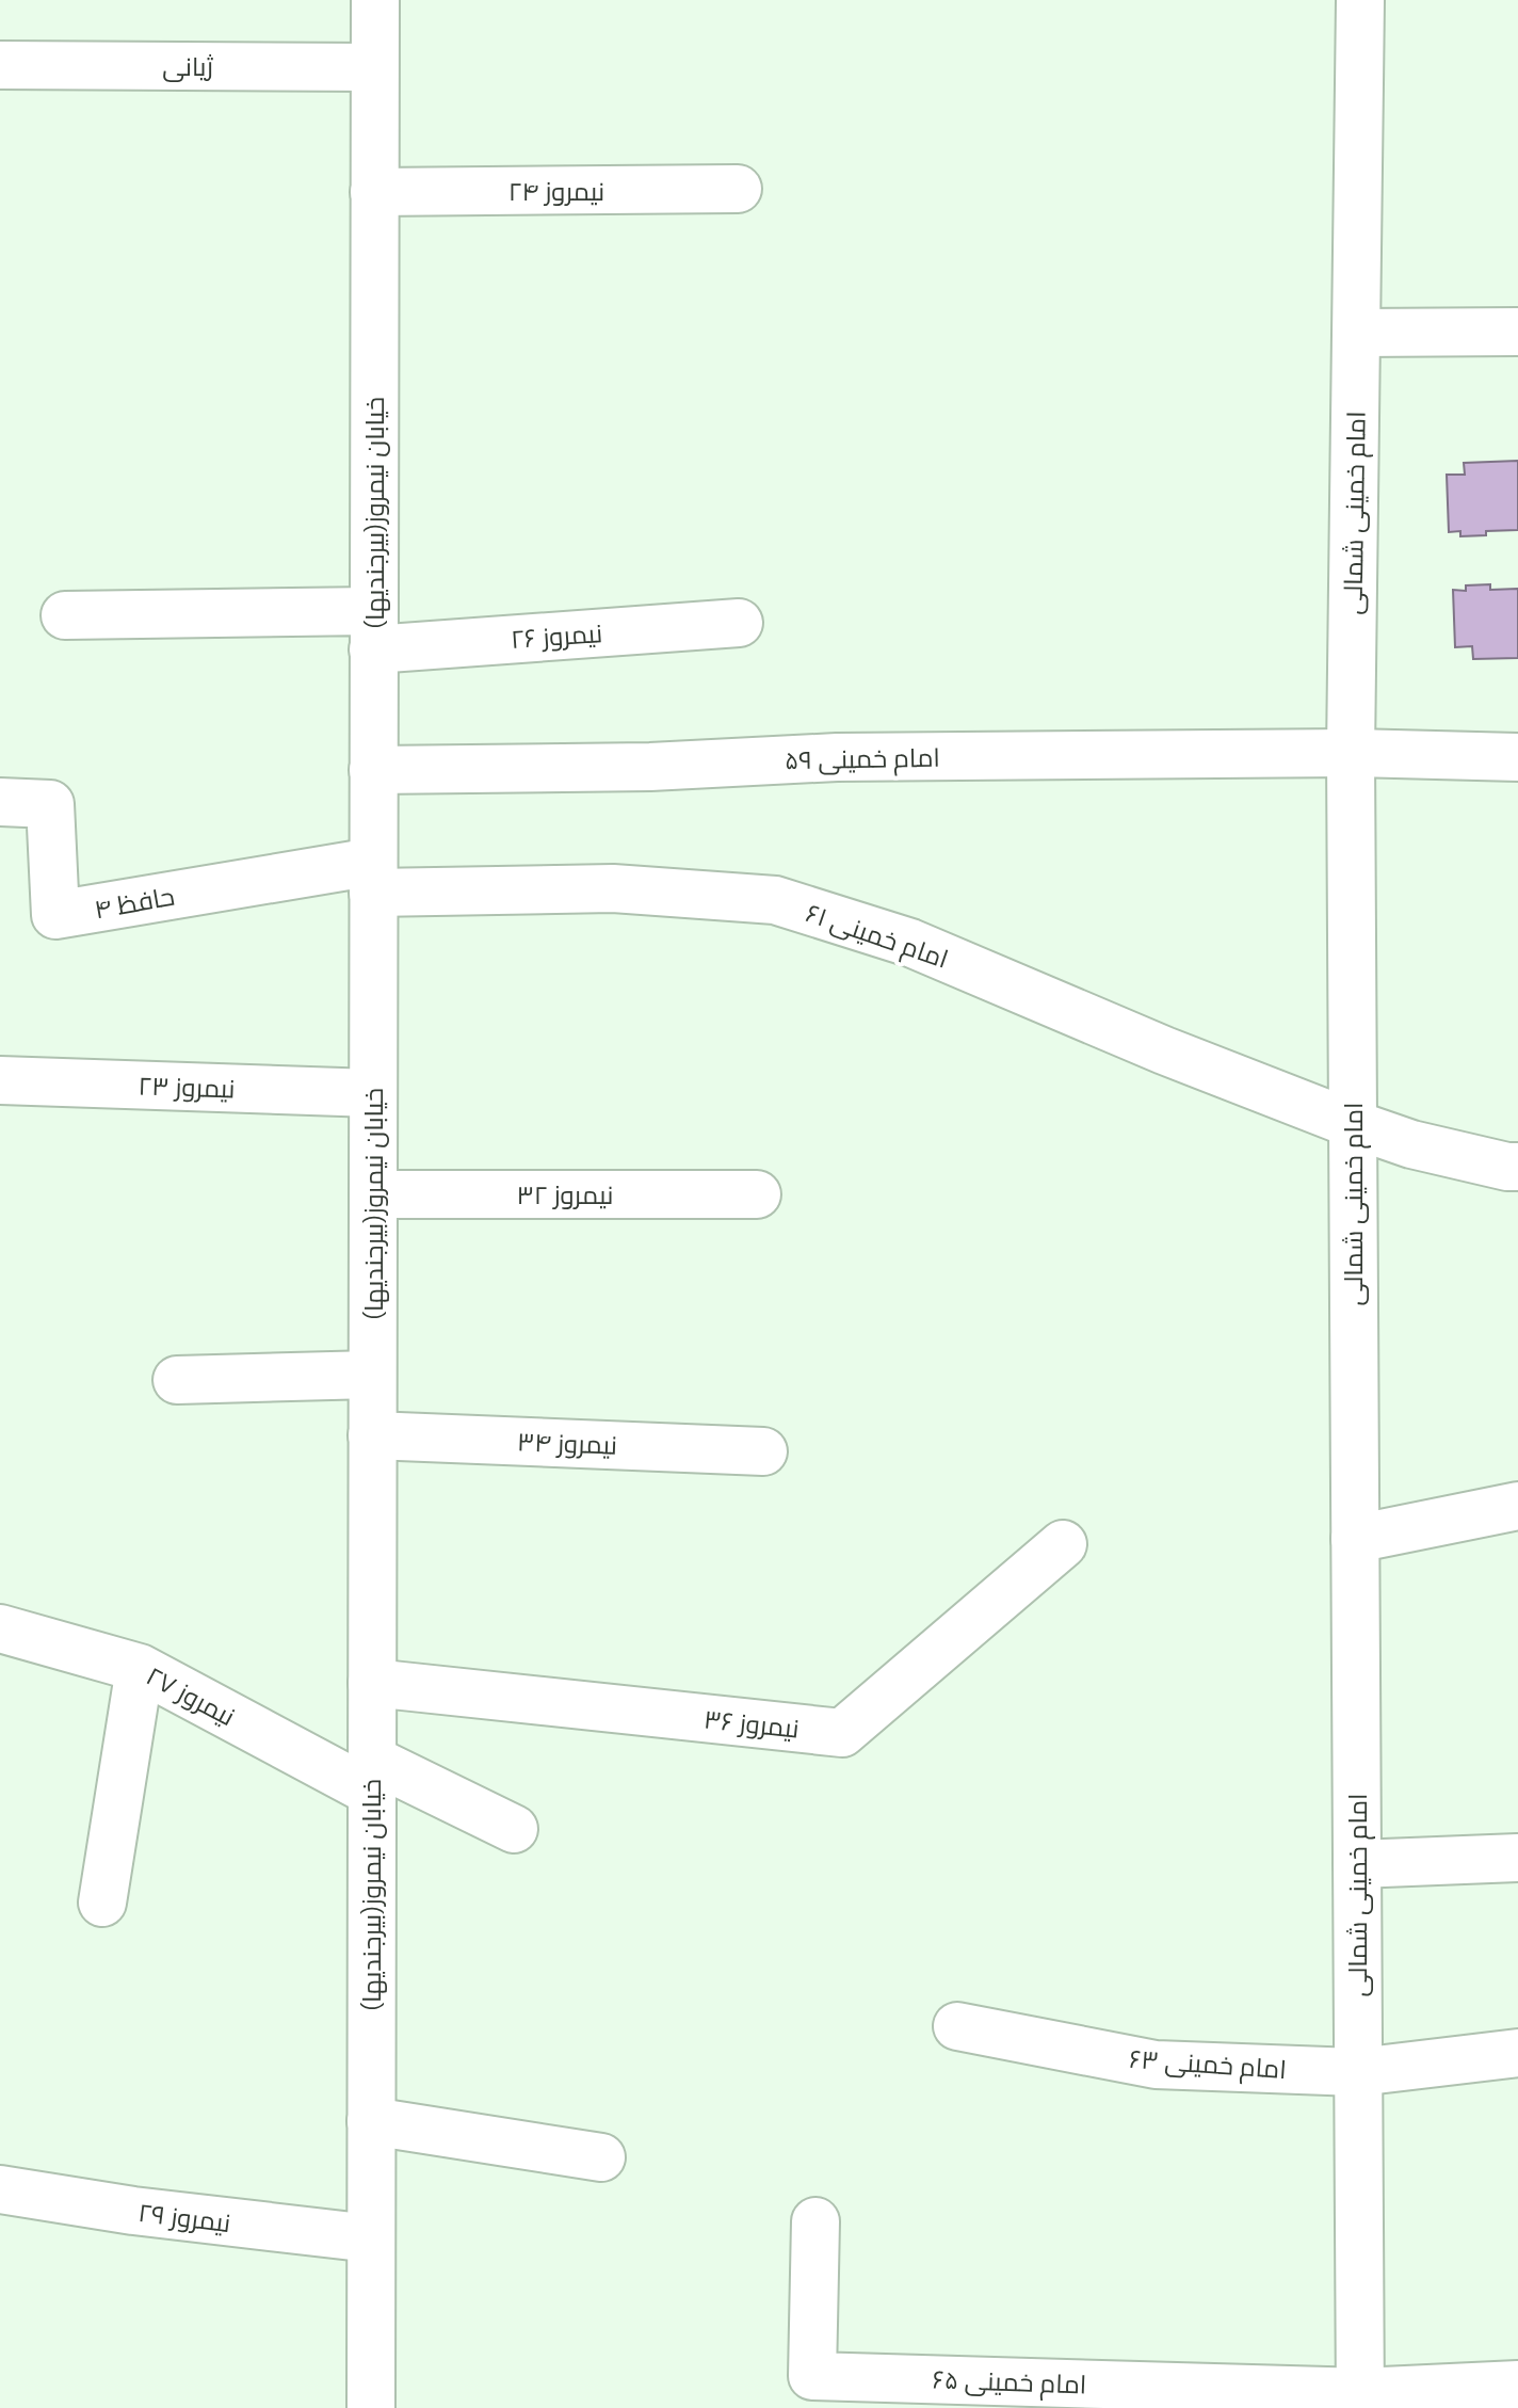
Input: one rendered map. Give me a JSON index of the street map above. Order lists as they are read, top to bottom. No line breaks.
{"streets":{"street":["ژیانی","نیمروز ۲۴","خیابان نیمروز(بیرجندیها)","امام خمینی شمالی","نیمروز ۲۶","امام خمینی ۵۹","حافظ ۴","امام خمینی ۶۱","نیمروز ۲۳","نیمروز ۳۲","نیمروز ۳۴","نیمروز ۲۷","نیمروز ۳۶","امام خمینی ۶۳","نیمروز ۲۹","امام خمینی ۶۵"]},"crossings":[["ژیانی","خیابان نیمروز(بیرجندیها)"],["نیمروز ۲۴","خیابان نیمروز(بیرجندیها)"],["خیابان نیمروز(بیرجندیها)","نیمروز ۲۶"],["خیابان نیمروز(بیرجندیها)","امام خمینی ۵۹"],["خیابان نیمروز(بیرجندیها)","حافظ ۴"],["خیابان نیمروز(بیرجندیها)","امام خمینی ۶۱"],["خیابان نیمروز(بیرجندیها)","نیمروز ۲۳"],["خیابان نیمروز(بیرجندیها)","نیمروز ۳۲"],["خیابان نیمروز(بیرجندیها)","نیمروز ۳۴"],["خیابان نیمروز(بیرجندیها)","نیمروز ۲۷"],["خیابان نیمروز(بیرجندیها)","نیمروز ۳۶"],["خیابان نیمروز(بیرجندیها)","نیمروز ۲۹"],["امام خمینی شمالی","امام خمینی ۵۹"],["امام خمینی شمالی","امام خمینی ۶۱"],["امام خمینی شمالی","امام خمینی ۶۳"],["امام خمینی شمالی","امام خمینی ۶۵"],["حافظ ۴","امام خمینی ۶۱"]]}
